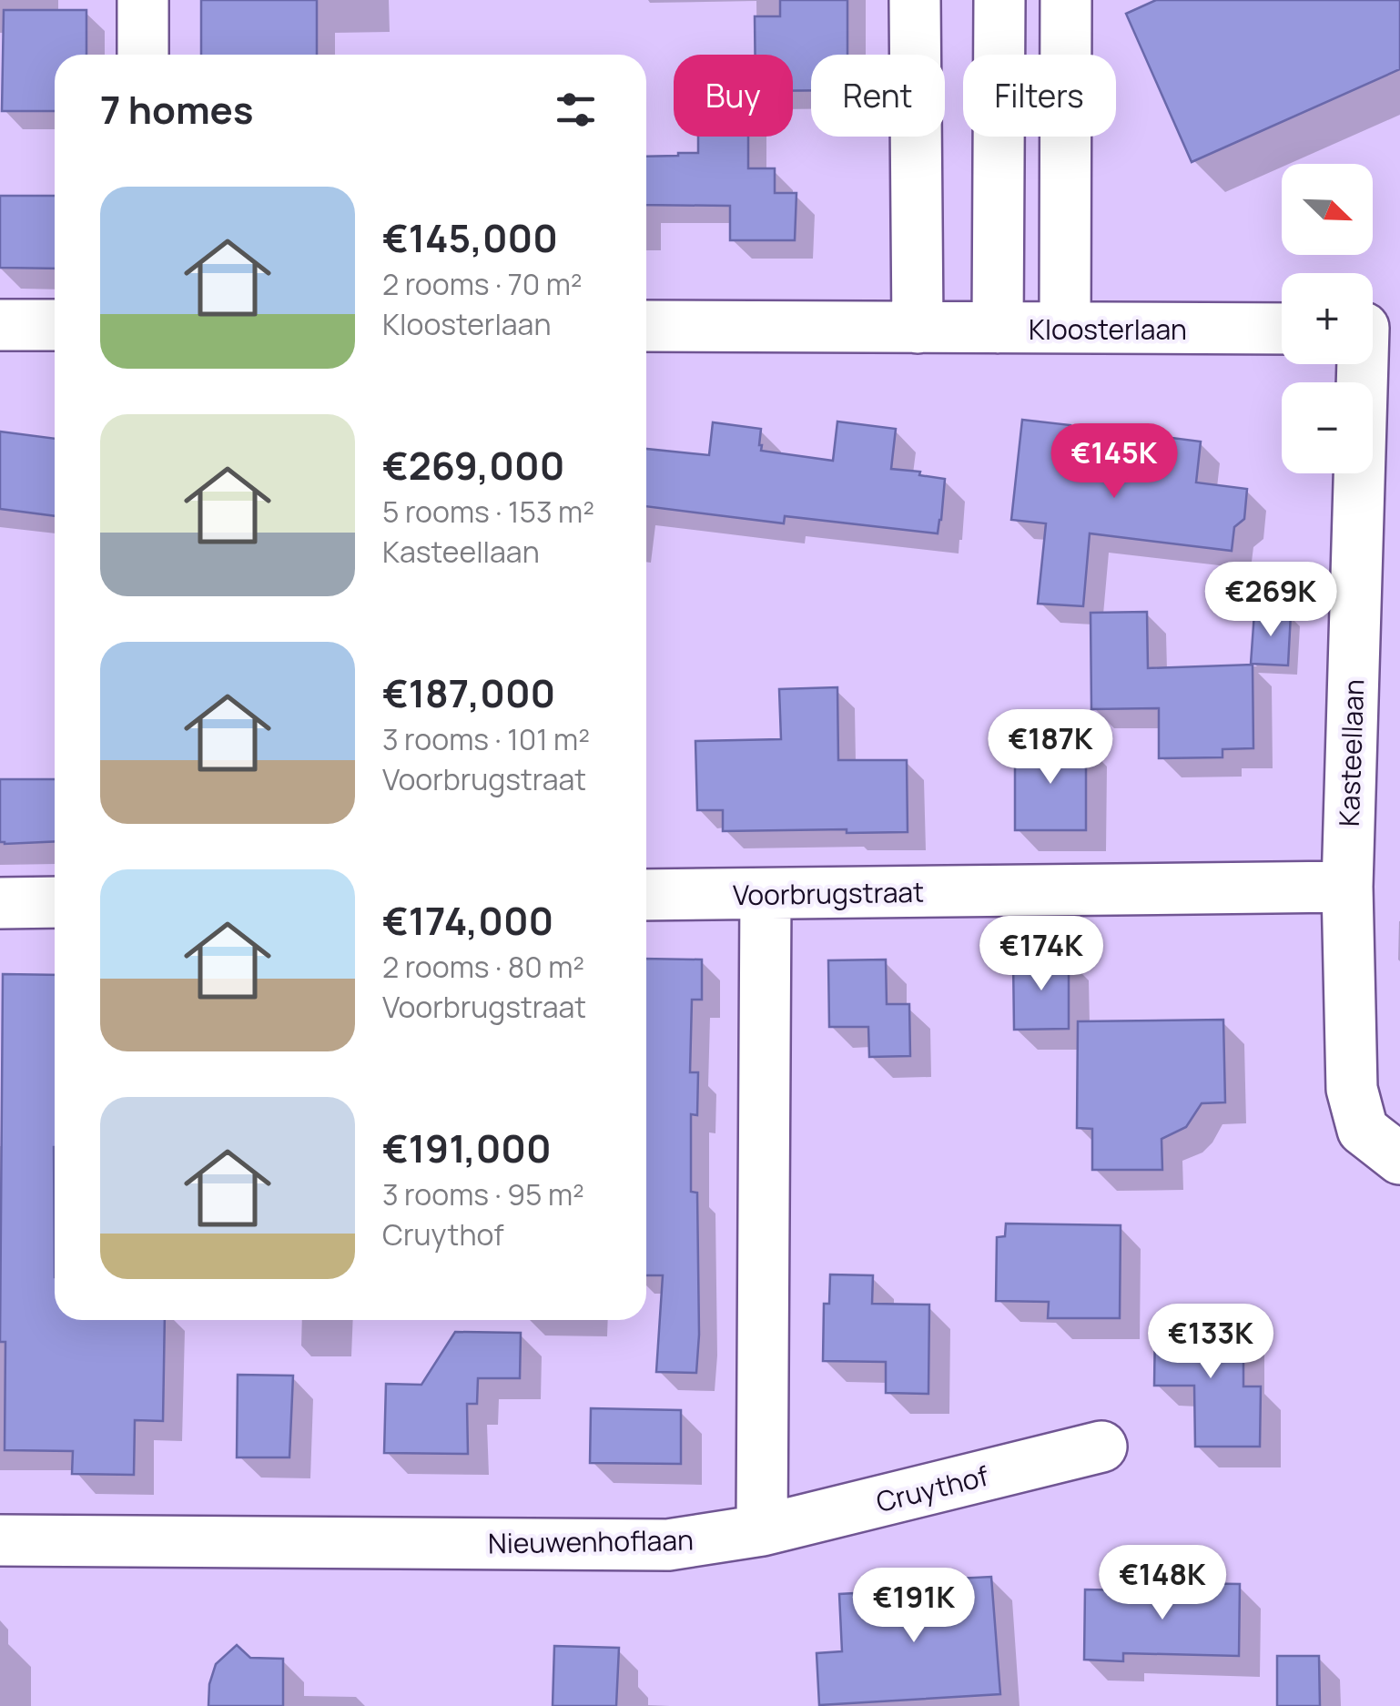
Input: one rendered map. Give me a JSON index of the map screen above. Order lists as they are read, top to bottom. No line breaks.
{"streets":{"street":["Kloosterlaan","Kasteellaan","Voorbrugstraat","Cruythof","Nieuwenhoflaan"]},"crossings":[["Kasteellaan","Voorbrugstraat"],["Cruythof","Nieuwenhoflaan"]],"north":"bottom right","page":{"chip":["Buy","Rent","Filters"],"heading":"7 homes","map_buttons":["+","−"],"list":[{"name":"€145,000","note":"2 rooms · 70 m² · Kloosterlaan"},{"name":"€269,000","note":"5 rooms · 153 m² · Kasteellaan"},{"name":"€187,000","note":"3 rooms · 101 m² · Voorbrugstraat"},{"name":"€174,000","note":"2 rooms · 80 m² · Voorbrugstraat"},{"name":"€191,000","note":"3 rooms · 95 m² · Cruythof"}],"price":["€145K","€269K","€187K","€174K","€133K","€148K","€191K"]}}
